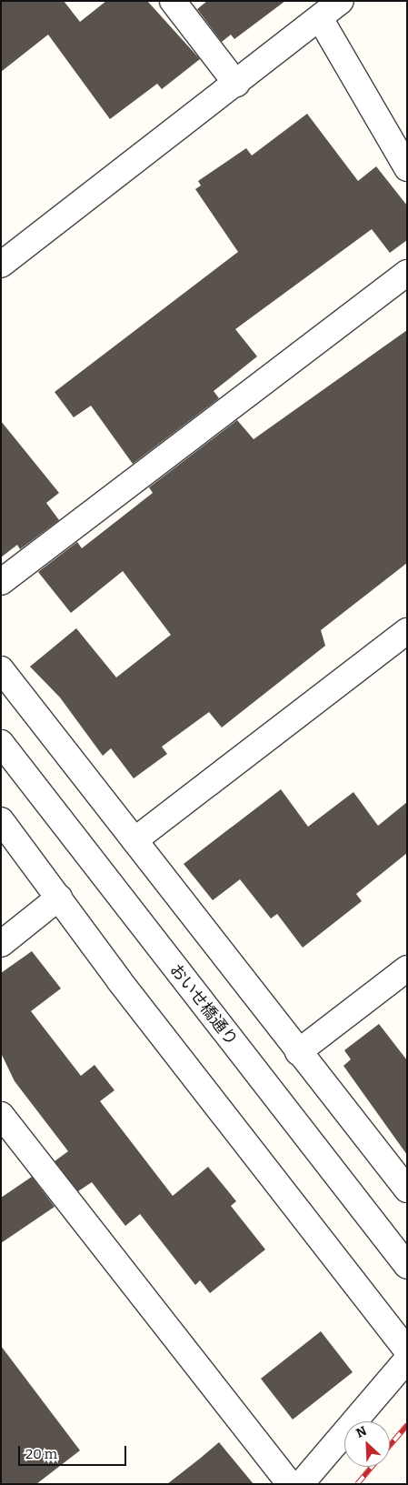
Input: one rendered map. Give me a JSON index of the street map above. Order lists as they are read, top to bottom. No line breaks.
{"streets":{"street":["おいせ橋通り"]},"scale_bar":"20 m","north":"top left"}
